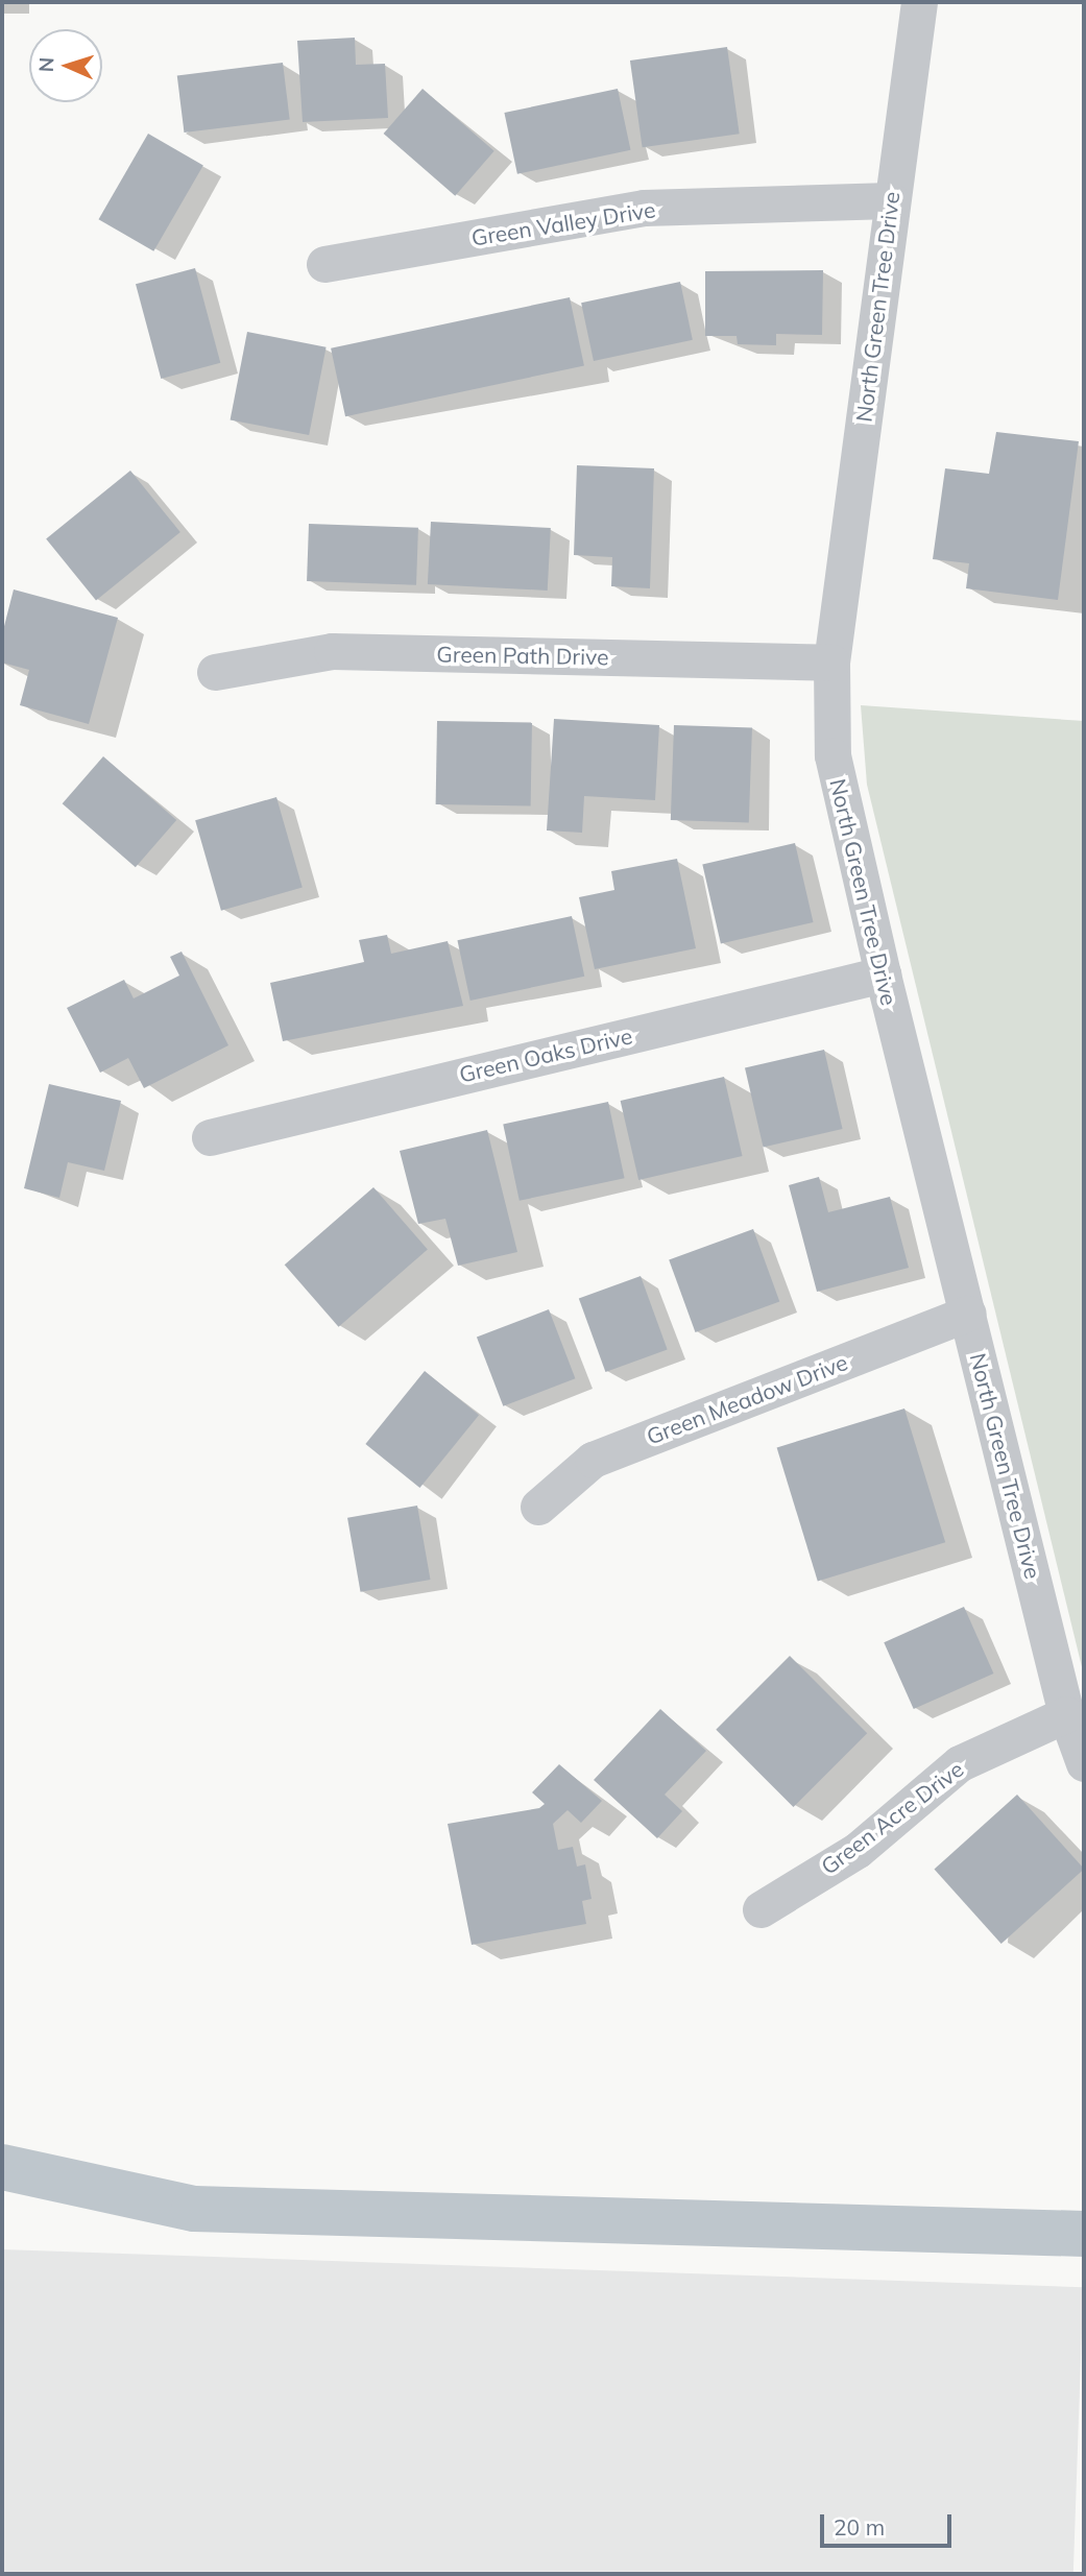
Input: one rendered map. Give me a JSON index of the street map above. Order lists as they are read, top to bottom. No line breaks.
{"streets":{"street":["Green Valley Drive","North Green Tree Drive","Green Path Drive","Green Oaks Drive","Green Meadow Drive","Green Acre Drive"]},"crossings":[["Green Valley Drive","North Green Tree Drive"],["North Green Tree Drive","Green Path Drive"],["North Green Tree Drive","Green Oaks Drive"],["North Green Tree Drive","Green Meadow Drive"],["North Green Tree Drive","Green Acre Drive"]],"scale_bar":"20 m","north":"left"}
